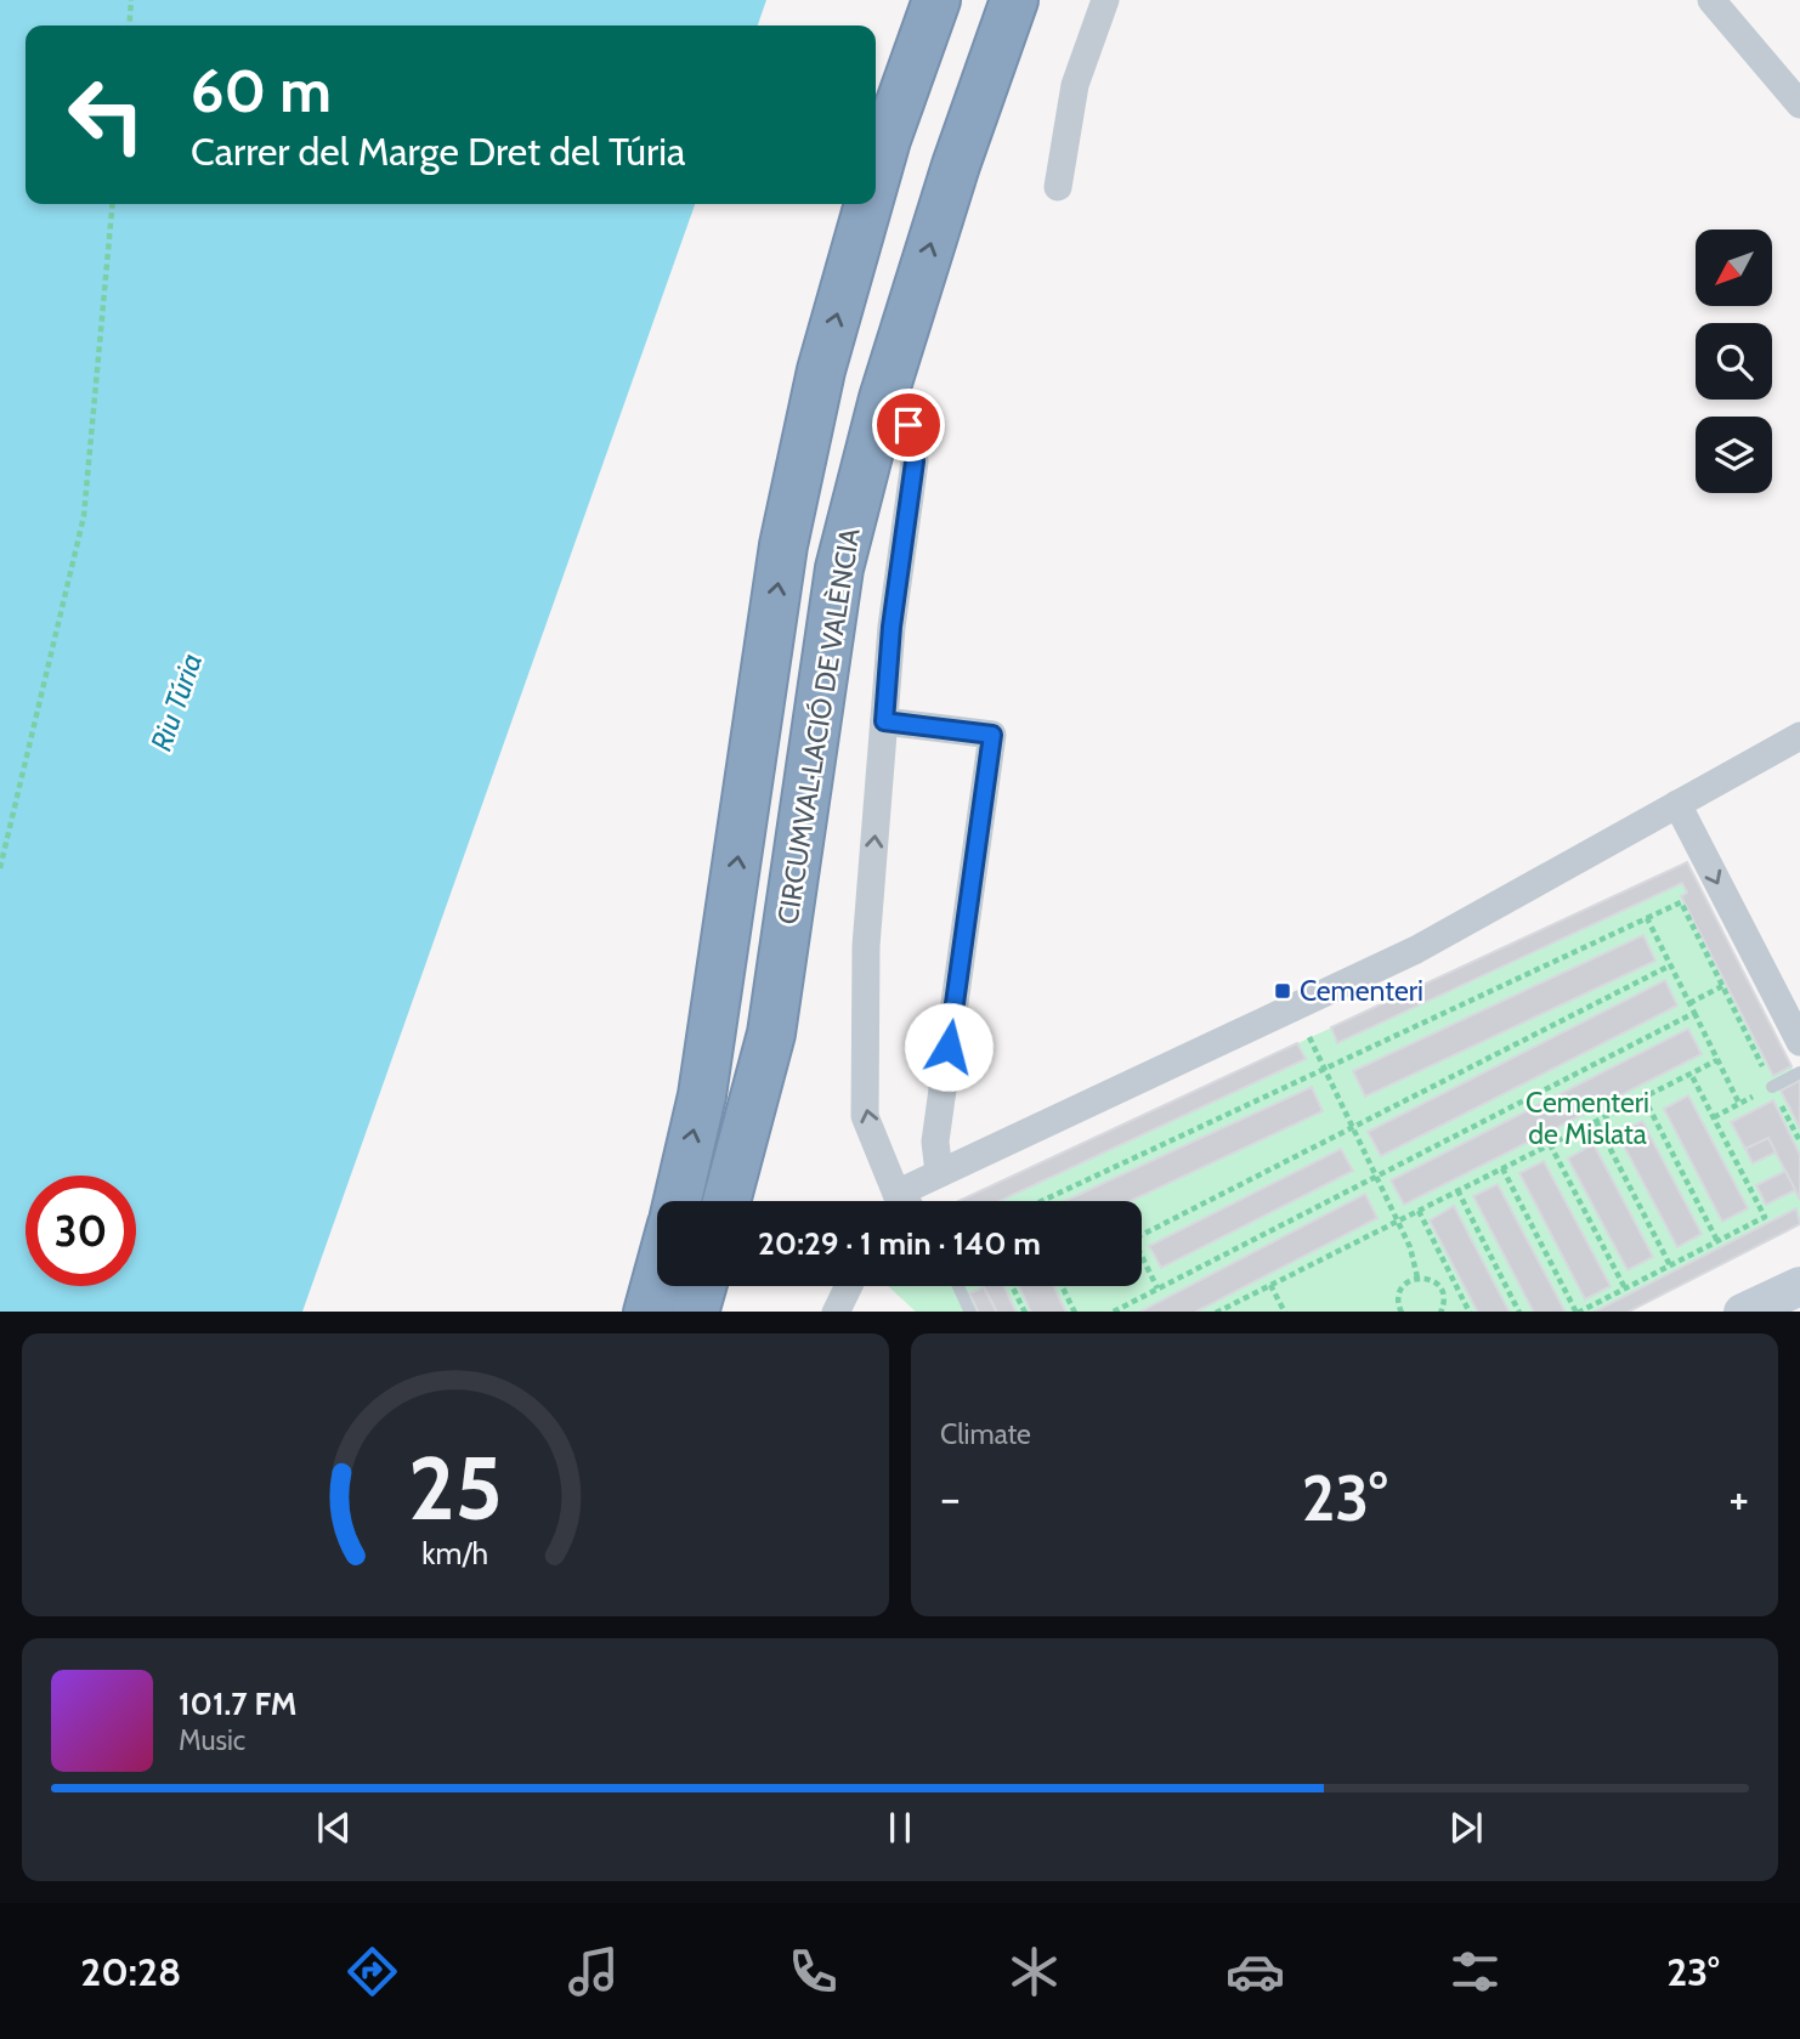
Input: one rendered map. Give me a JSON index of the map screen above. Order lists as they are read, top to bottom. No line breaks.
{"streets":{"highway":["CIRCUMVAL·LACIÓ DE VALÈNCIA"]},"water":["Riu Túria"],"parks":["Cementeri de Mislata"],"places":{"transit":["Cementeri"]},"north":"bottom left","page":{"turn":["60 m","Carrer del Marge Dret del Túria"],"limit":"30","trip":"20:29 · 1 min · 140 m","tile":"Climate","heat":["−","23°","+"],"song":["101.7 FM","Music"],"tabs":["20:28","23°"],"gauge":["25","km/h"]}}
